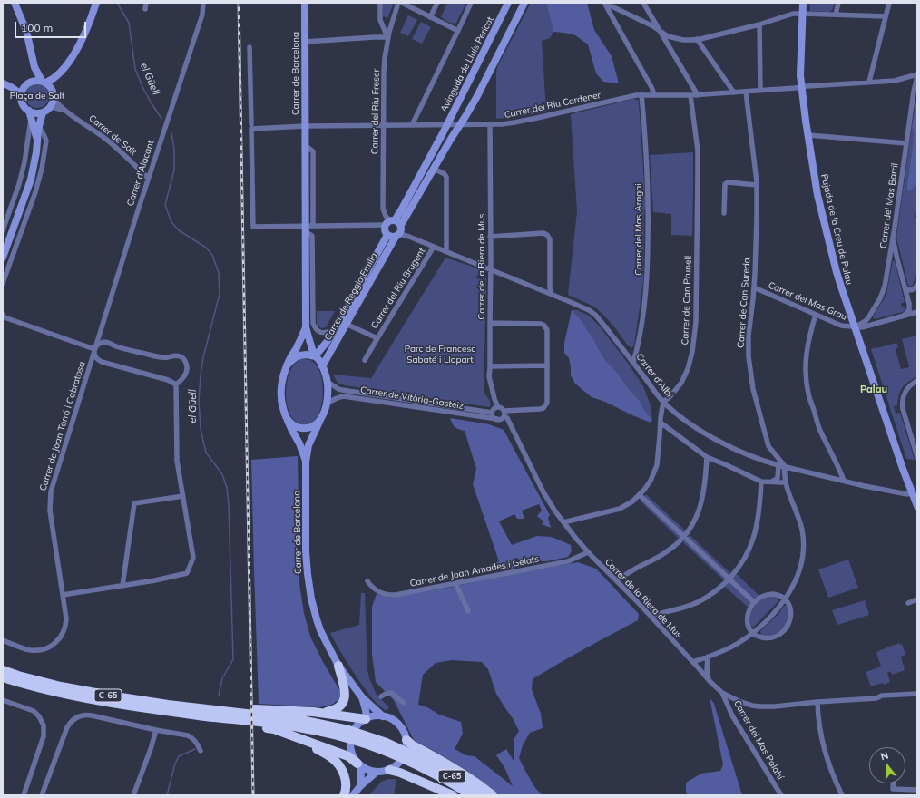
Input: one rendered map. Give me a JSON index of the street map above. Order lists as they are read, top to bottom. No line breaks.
{"streets":{"highway":["C-65"],"street":["Avinguda de Lluís Pericot","Carrer de Barcelona","Carrer del Riu Cardener","Carrer del Riu Freser","Carrer de Salt","Carrer d'Alacant","Carrer del Mas Barril","Carrer del Mas Aragai","Pujada de la Creu de Palau","Carrer de la Riera de Mus","Carrer del Riu Brugent","Carrer de Reggio Emília","Carrer de Can Prunell","Carrer del Mas Grau","Carrer de Can Sureda","Carrer d'Albí","Carrer de Vitòria-Gasteiz","Carrer de Joan Torró i Cabratosa","Carrer de Joan Amades i Gelats","Carrer del Mas Palahí"]},"crossings":[["Avinguda de Lluís Pericot","Carrer del Riu Cardener"],["Avinguda de Lluís Pericot","Carrer del Riu Freser"],["Carrer de Barcelona","Carrer del Riu Cardener"],["Carrer de Barcelona","Carrer de Reggio Emília"],["Carrer de Barcelona","Carrer de Vitòria-Gasteiz"],["Carrer del Riu Cardener","Carrer del Riu Freser"],["Carrer del Riu Cardener","Carrer del Mas Barril"],["Carrer del Riu Cardener","Carrer del Mas Aragai"],["Carrer del Riu Cardener","Pujada de la Creu de Palau"],["Carrer del Riu Cardener","Carrer de la Riera de Mus"],["Carrer del Riu Cardener","Carrer de Can Prunell"],["Carrer del Riu Cardener","Carrer de Can Sureda"],["Carrer de Salt","Carrer d'Alacant"],["Carrer d'Alacant","Carrer de Joan Torró i Cabratosa"],["Carrer del Mas Barril","Pujada de la Creu de Palau"],["Carrer del Mas Barril","Carrer del Mas Grau"],["Carrer del Mas Aragai","Carrer d'Albí"],["Pujada de la Creu de Palau","Carrer del Mas Grau"],["Pujada de la Creu de Palau","Carrer d'Albí"],["Carrer de la Riera de Mus","Carrer d'Albí"],["Carrer de la Riera de Mus","Carrer de Vitòria-Gasteiz"],["Carrer de la Riera de Mus","Carrer de Joan Amades i Gelats"],["Carrer de la Riera de Mus","Carrer del Mas Palahí"],["Carrer del Riu Brugent","Carrer de Reggio Emília"],["Carrer del Riu Brugent","Carrer d'Albí"],["Carrer de Reggio Emília","Carrer d'Albí"],["Carrer de Reggio Emília","Carrer de Vitòria-Gasteiz"],["Carrer de Can Prunell","Carrer d'Albí"],["Carrer del Mas Grau","Carrer de Can Sureda"],["Carrer de Can Sureda","Carrer d'Albí"]],"districts":["Palau"],"water":["el Güell"],"parks":["Plaça de Salt","Parc de Francesc Sabaté i Llopart"],"scale_bar":"100 m","north":"top"}
